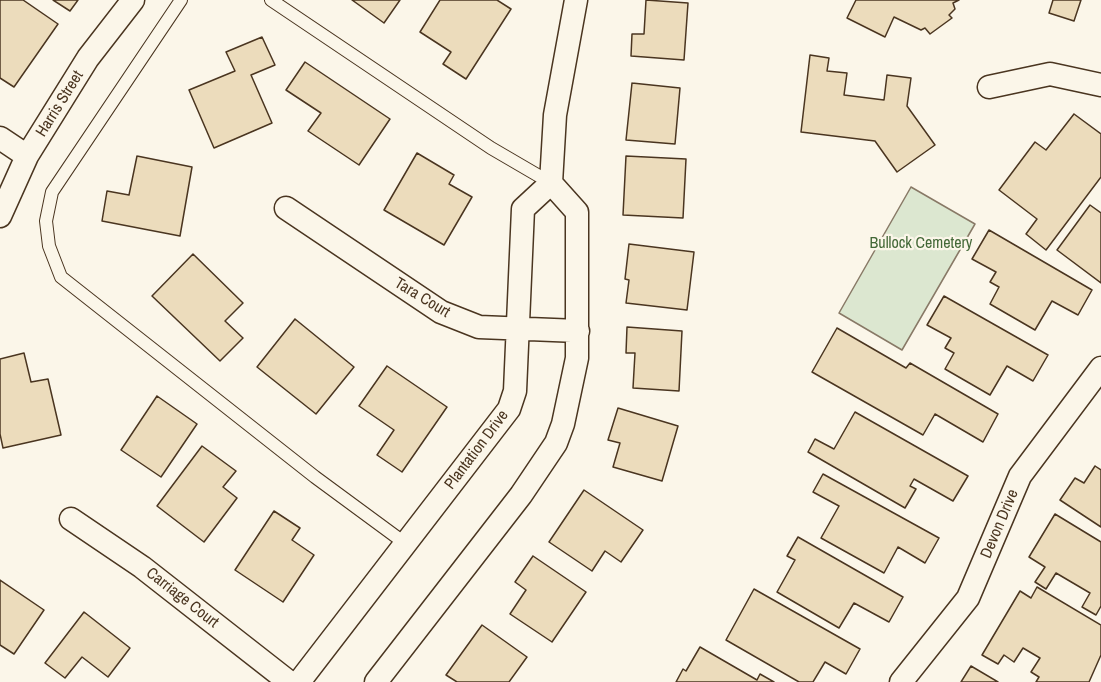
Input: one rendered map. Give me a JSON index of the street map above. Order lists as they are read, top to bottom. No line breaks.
{"streets":{"street":["Harris Street","Tara Court","Plantation Drive","Devon Drive","Carriage Court"]},"crossings":[["Tara Court","Plantation Drive"]],"parks":["Bullock Cemetery"]}
